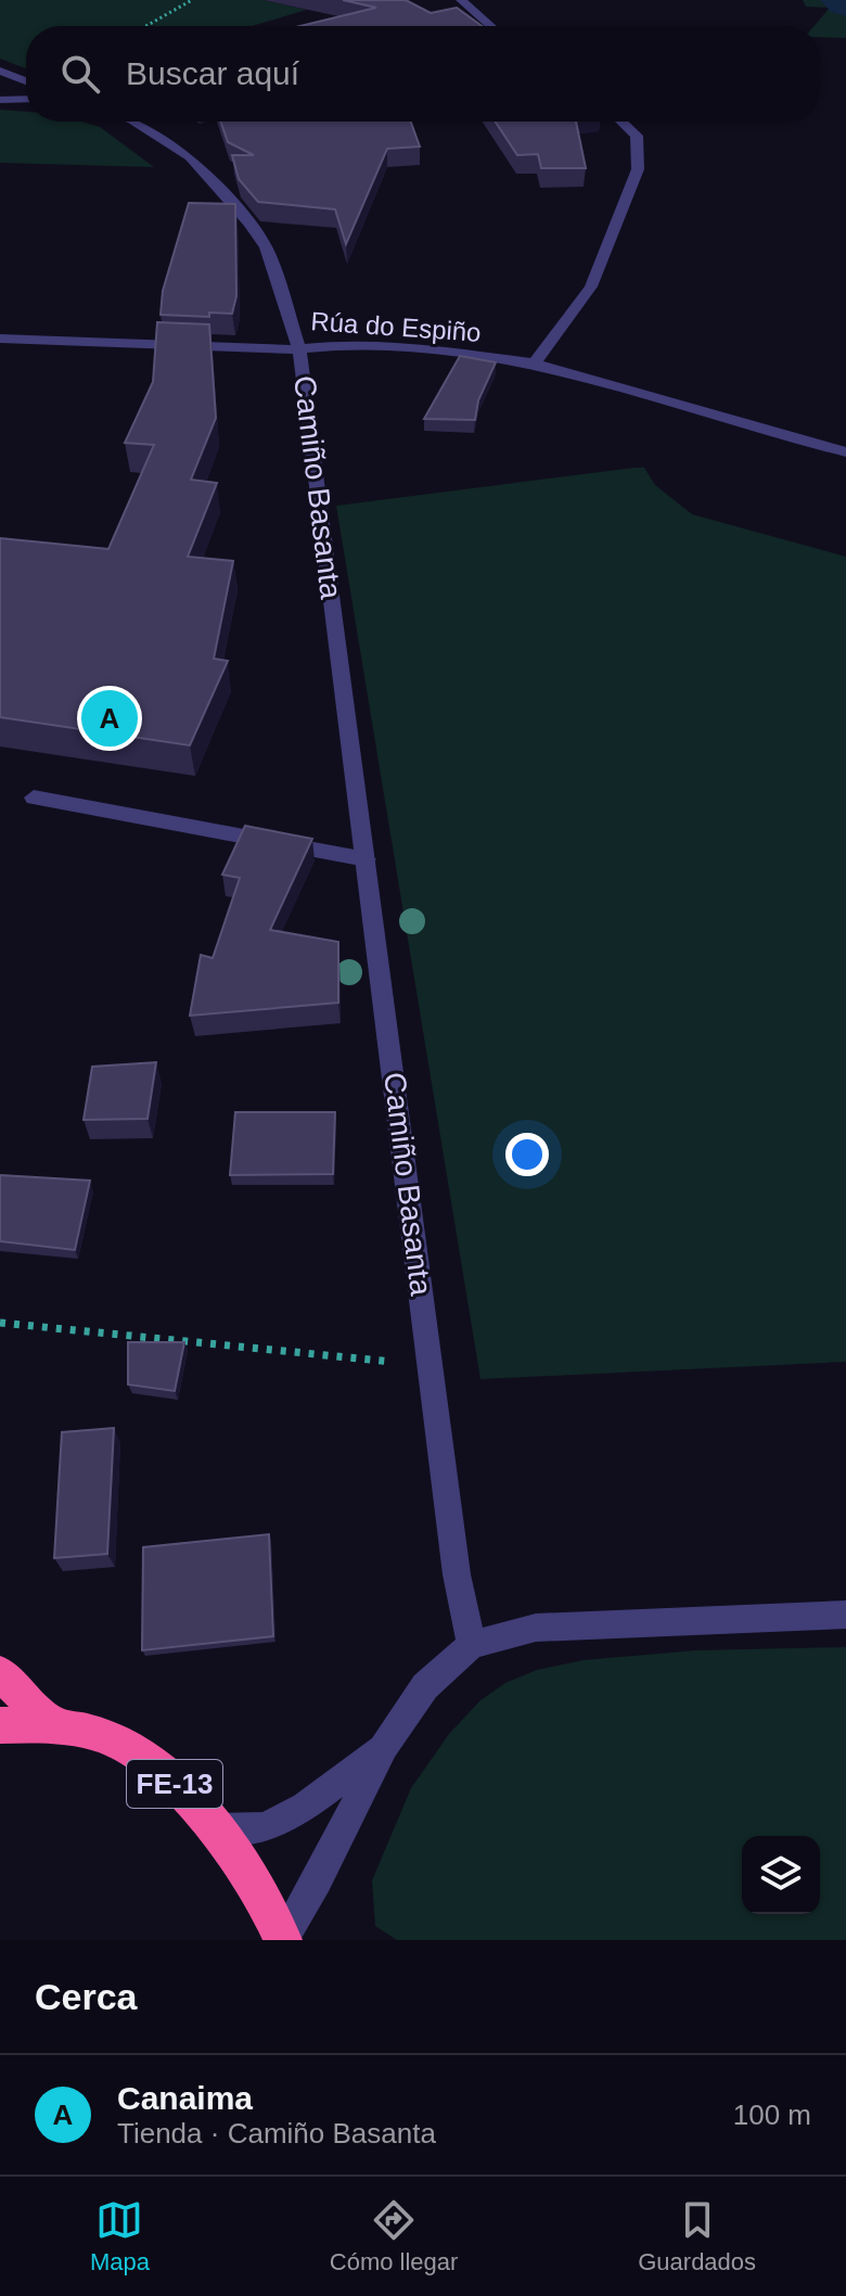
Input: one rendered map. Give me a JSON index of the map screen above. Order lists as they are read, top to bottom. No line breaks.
{"streets":{"highway":["FE-13"],"street":["Rúa do Espiño","Camiño Basanta"]},"crossings":[["Rúa do Espiño","Camiño Basanta"]],"page":{"search":"Buscar aquí","pins":"A","heading":"Cerca","list":[{"mark":"A","name":"Canaima","note":"Tienda · Camiño Basanta","value":"100 m"}],"nav":["Mapa","Cómo llegar","Guardados"]}}
